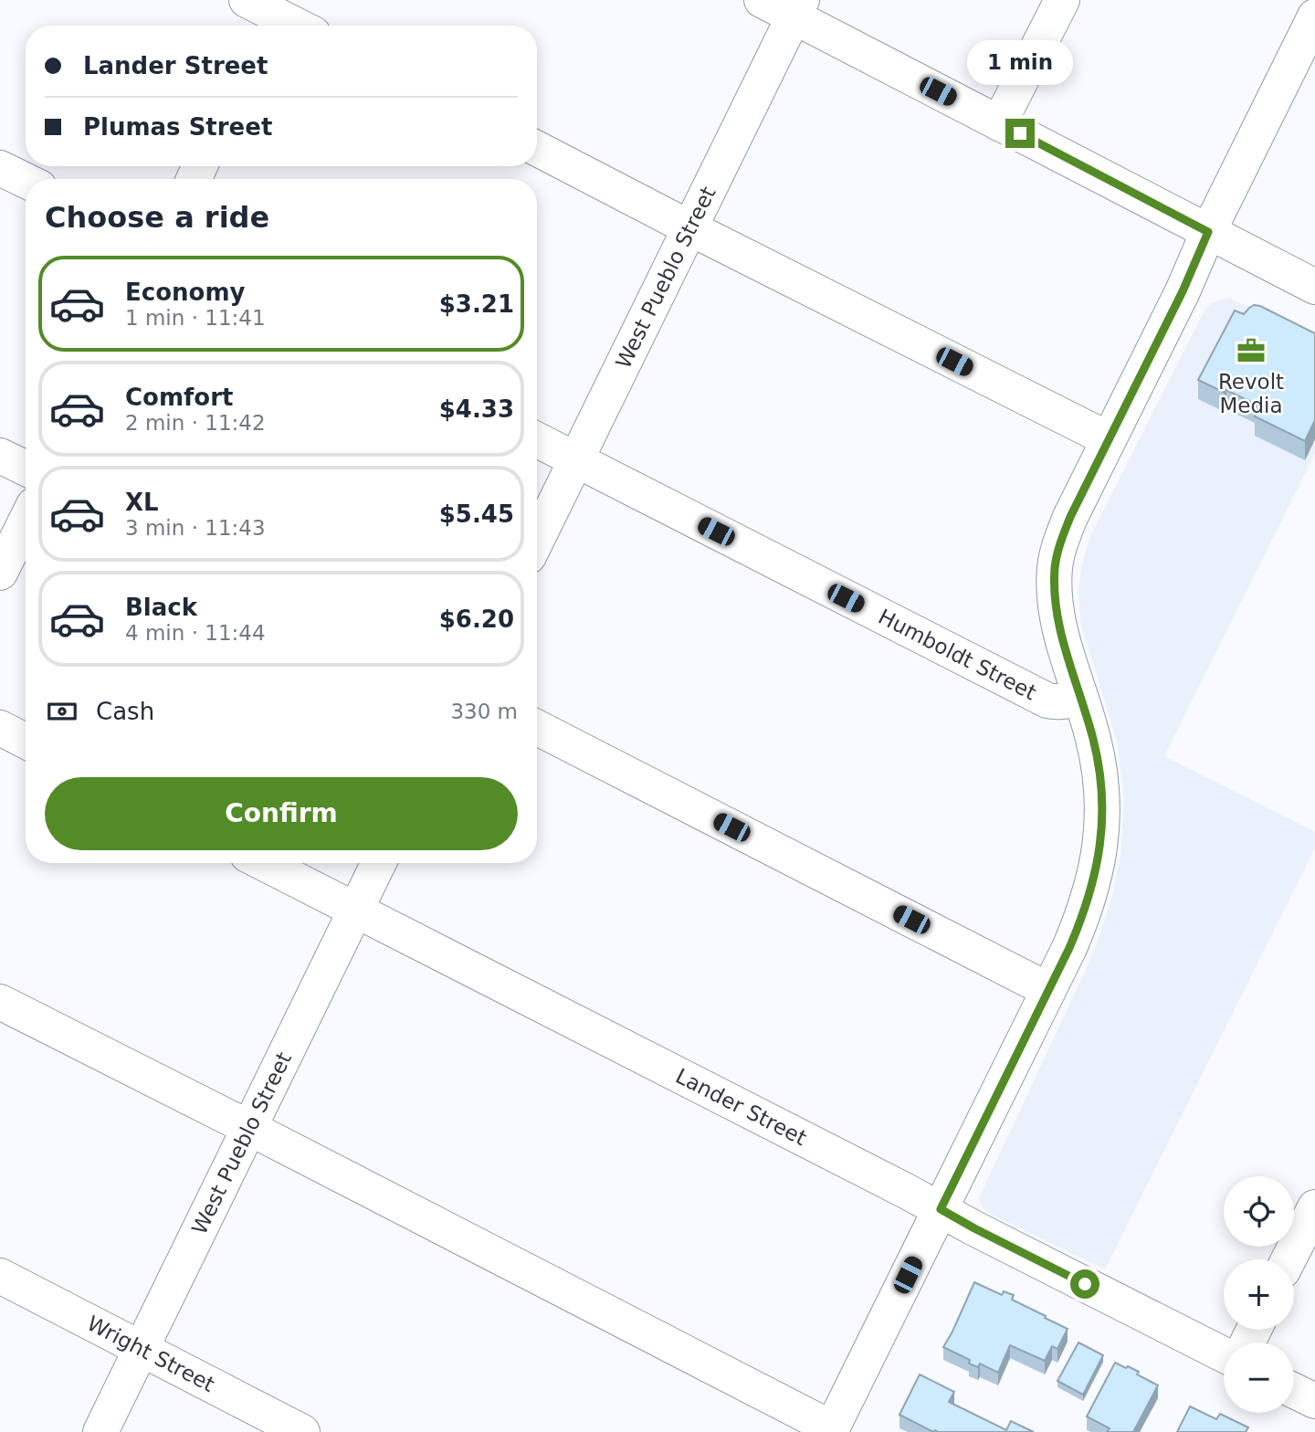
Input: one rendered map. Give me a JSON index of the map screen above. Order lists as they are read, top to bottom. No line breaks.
{"streets":{"street":["West Pueblo Street","Humboldt Street","Lander Street","Wright Street"]},"crossings":[["West Pueblo Street","Humboldt Street"],["West Pueblo Street","Lander Street"],["West Pueblo Street","Wright Street"]],"places":{"office":["Revolt Media"]},"page":{"banner":["Lander Street","Plumas Street"],"bubble":"1 min","heading":"Choose a ride","list":[{"name":"Economy","note":"1 min · 11:41","value":"$3.21"},{"name":"Comfort","note":"2 min · 11:42","value":"$4.33"},{"name":"XL","note":"3 min · 11:43","value":"$5.45"},{"name":"Black","note":"4 min · 11:44","value":"$6.20"}],"pay":["Cash","330 m"],"buttons":"Confirm","map_buttons":["+","−"]}}
